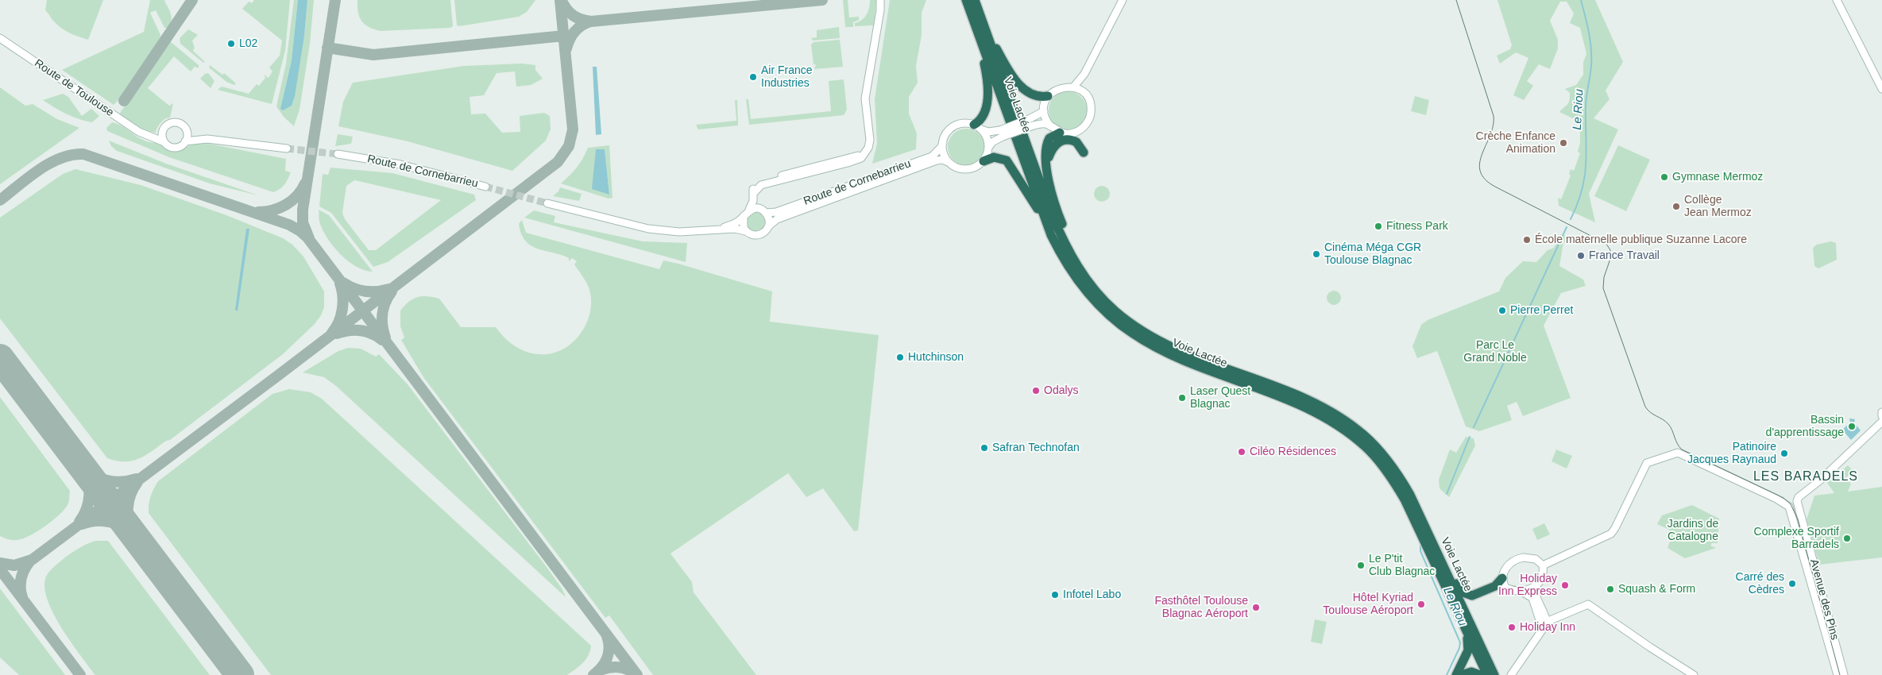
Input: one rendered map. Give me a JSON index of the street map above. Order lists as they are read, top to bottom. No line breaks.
{"streets":{"highway":["Voie Lactée"],"main road":["Route de Toulouse","Route de Cornebarrieu","Avenue des Pins"]},"districts":["LES BARADELS"],"water":["Le Riou"],"parks":["Parc Le Grand Noble","Jardins de Catalogne"],"places":["L02","Air France Industries","Crèche Enfance Animation","Gymnase Mermoz","Collège Jean Mermoz","Fitness Park","École maternelle publique Suzanne Lacore","Cinéma Méga CGR Toulouse Blagnac","France Travail","Pierre Perret","Hutchinson","Odalys","Laser Quest Blagnac","Bassin d'apprentissage","Safran Technofan","Ciléo Résidences","Patinoire Jacques Raynaud","Complexe Sportif Barradels","Le P'tit Club Blagnac","Carré des Cèdres","Holiday Inn Express","Squash & Form","Infotel Labo","Hôtel Kyriad Toulouse Aéroport","Fasthôtel Toulouse Blagnac Aéroport","Holiday Inn"]}
